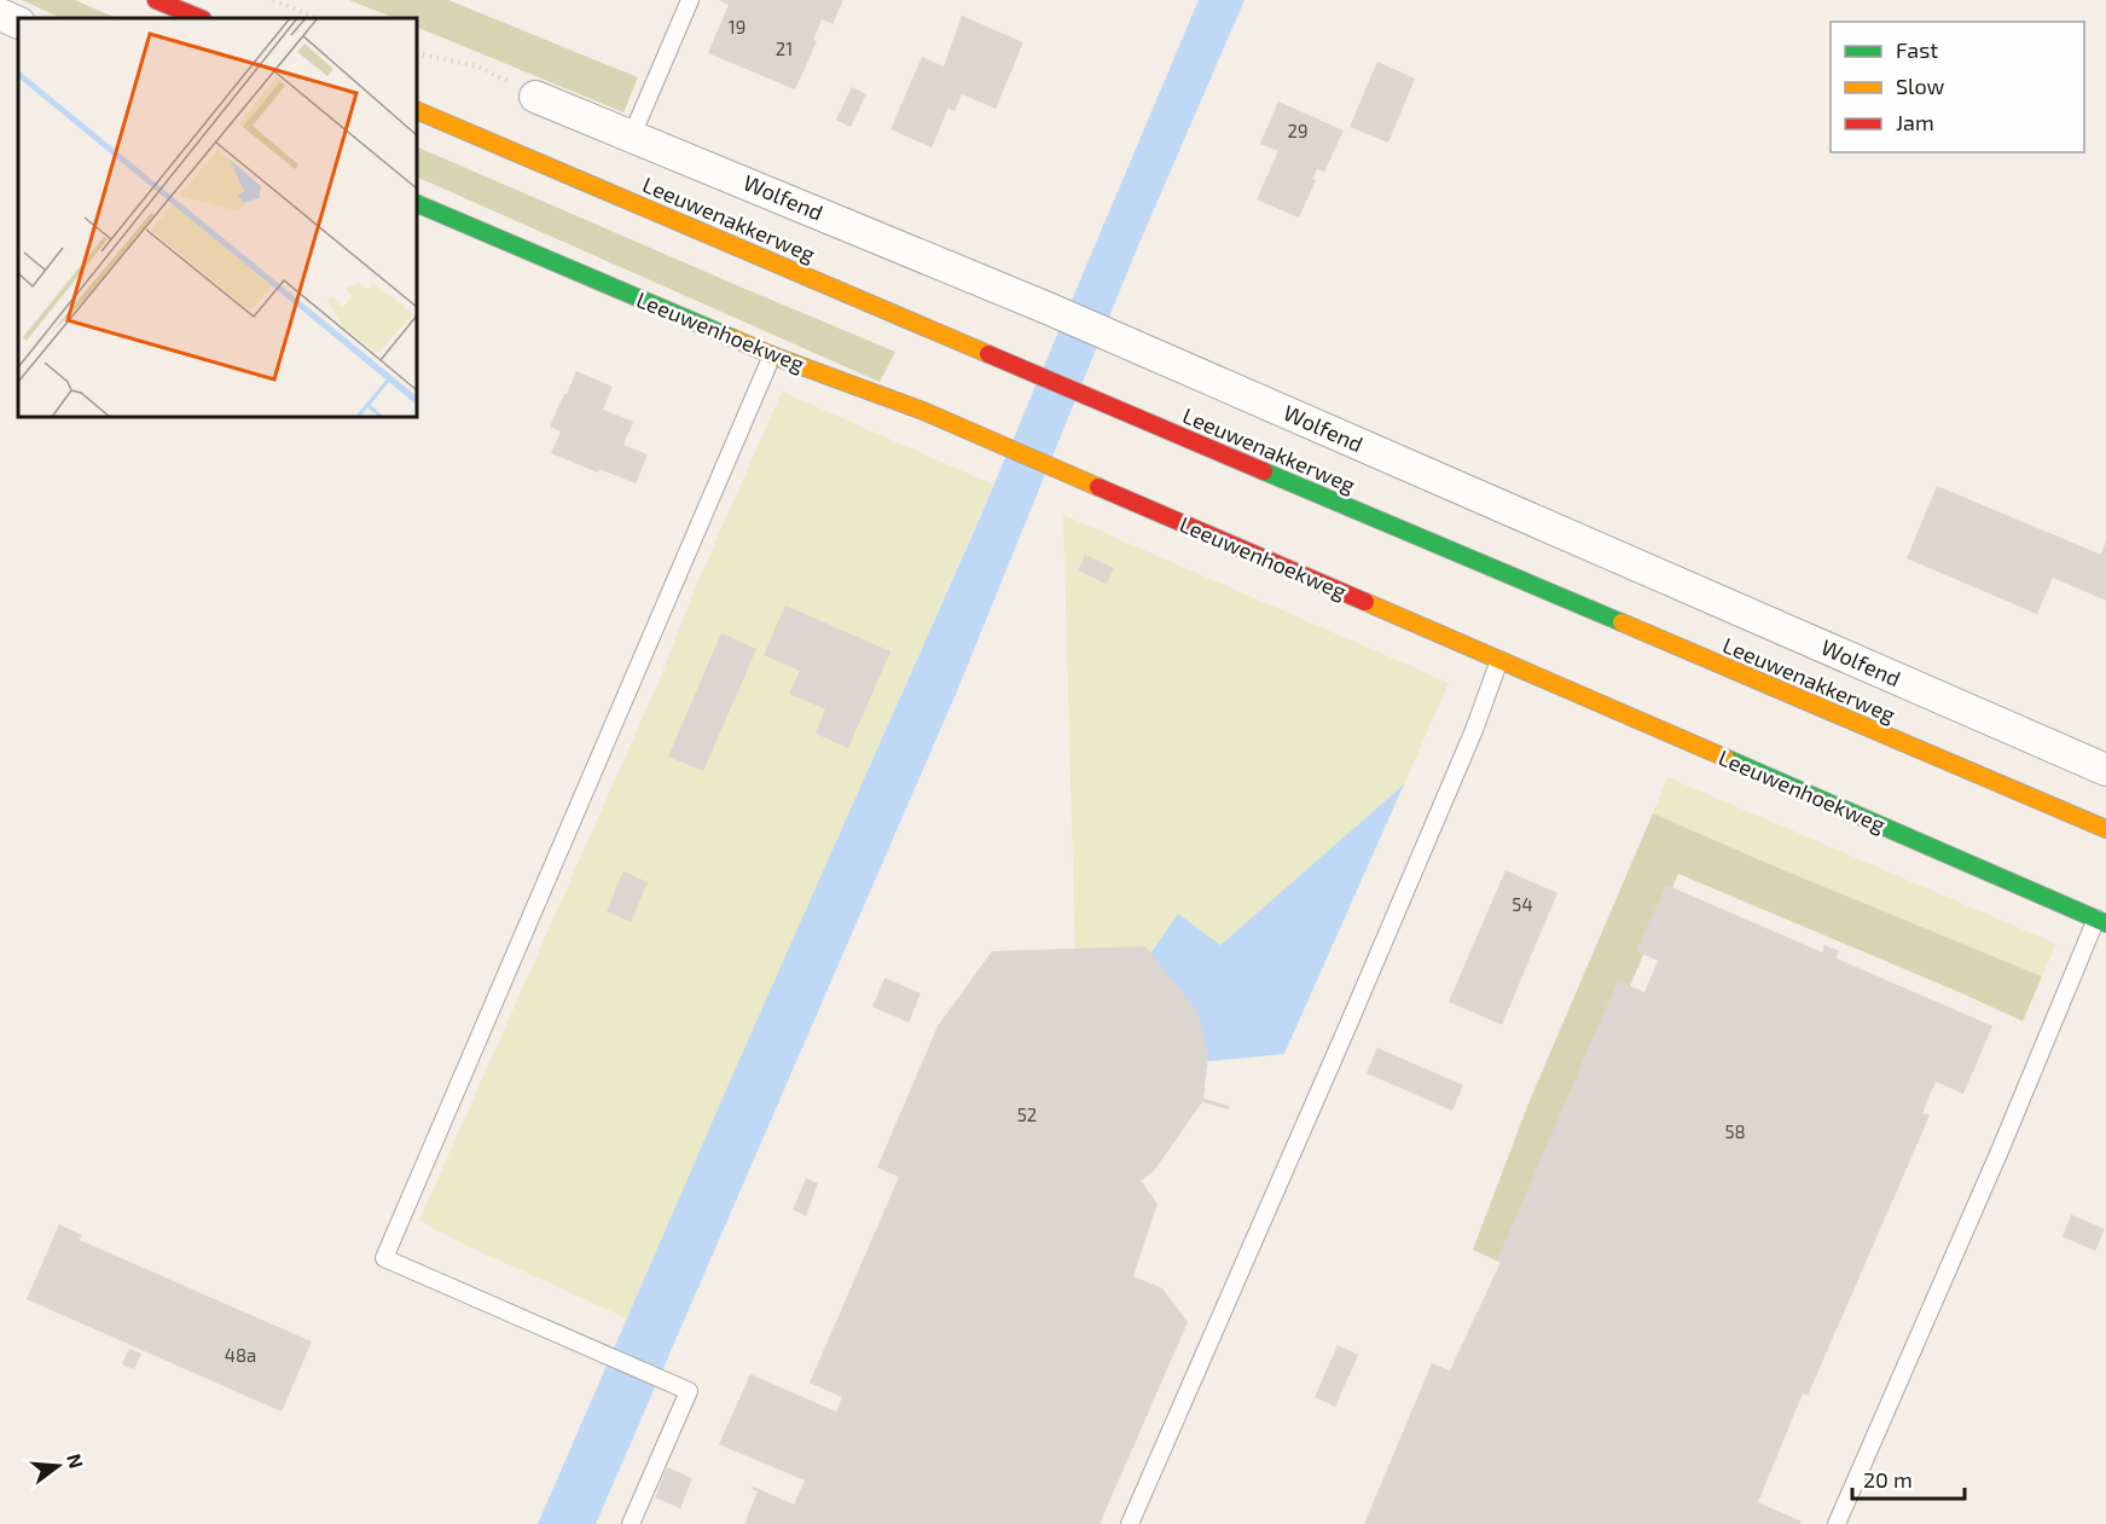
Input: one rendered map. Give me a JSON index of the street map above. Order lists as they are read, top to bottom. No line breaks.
{"streets":{"main road":["Leeuwenakkerweg","Leeuwenhoekweg"],"street":["Wolfend"]},"house_numbers":["19","21","29","54","52","58","48a"],"legend":["Fast","Slow","Jam"],"scale_bar":"20 m","north":"right"}
